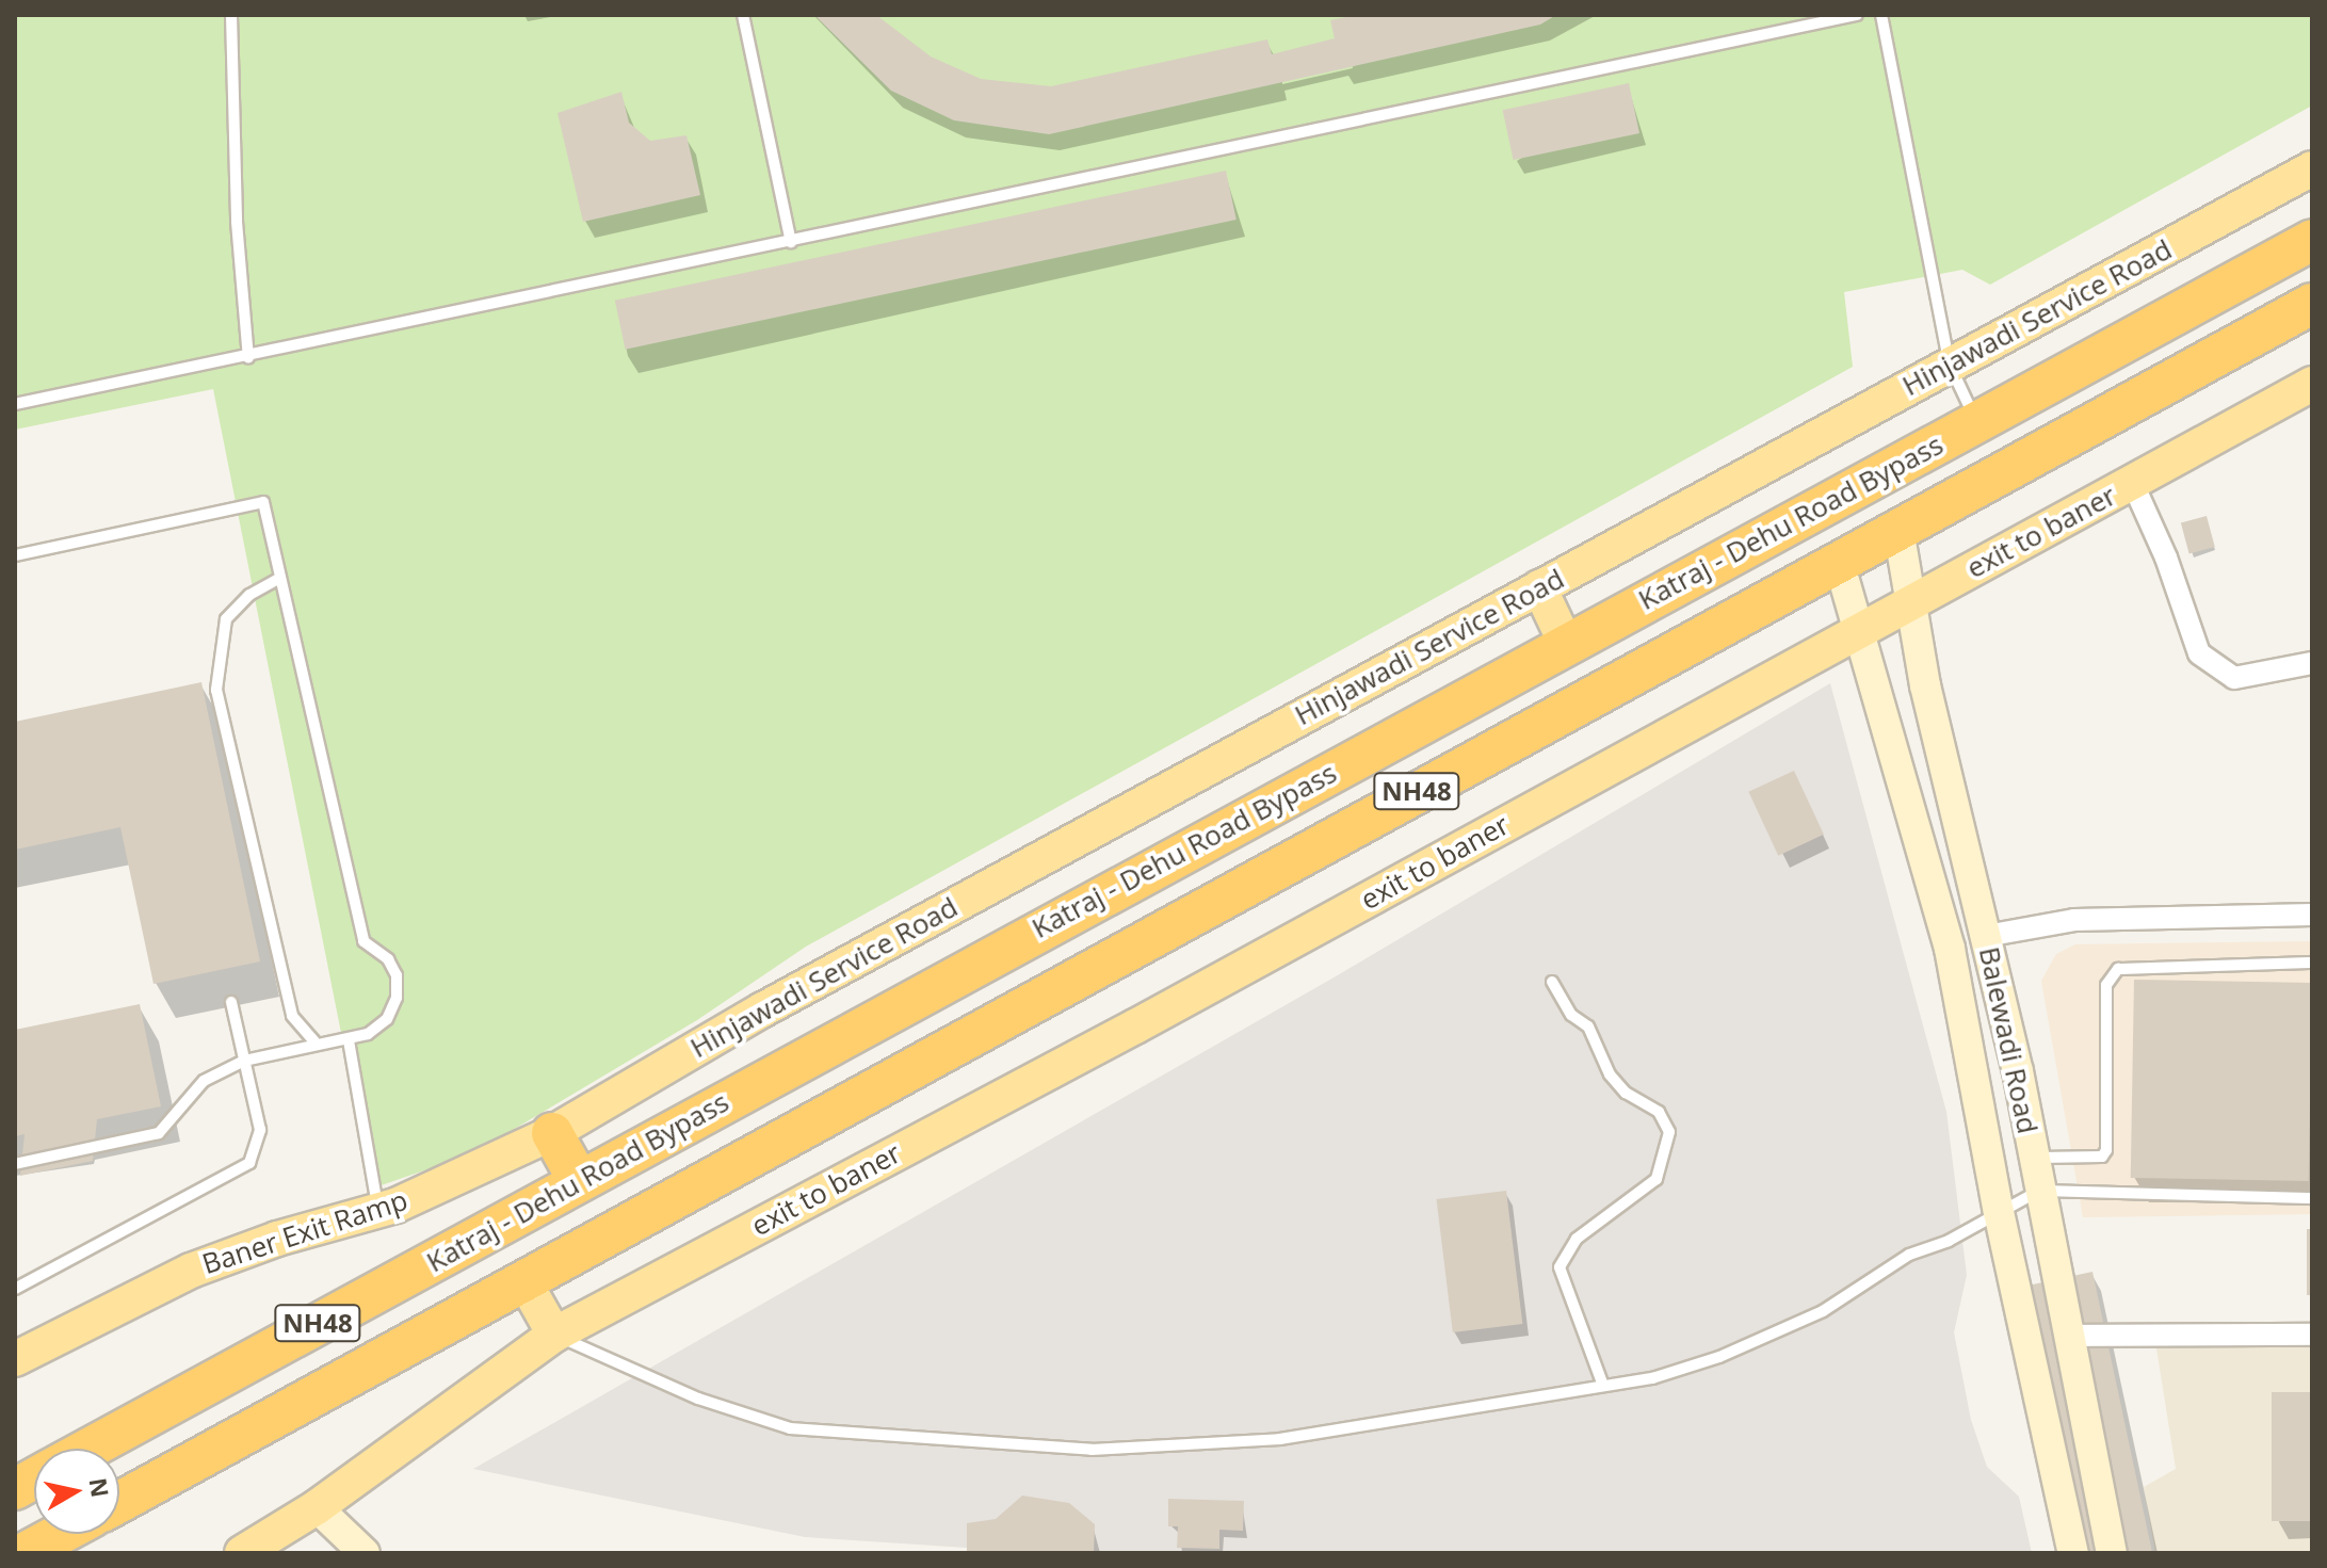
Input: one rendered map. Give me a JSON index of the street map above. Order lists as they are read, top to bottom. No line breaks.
{"streets":{"highway":["Katraj - Dehu Road Bypass","NH48"],"main road":["Hinjawadi Service Road","exit to baner","Balewadi Road","Baner Exit Ramp"]},"crossings":[["Hinjawadi Service Road","Baner Exit Ramp"],["Katraj - Dehu Road Bypass","Balewadi Road"],["exit to baner","Balewadi Road"]],"north":"right"}
